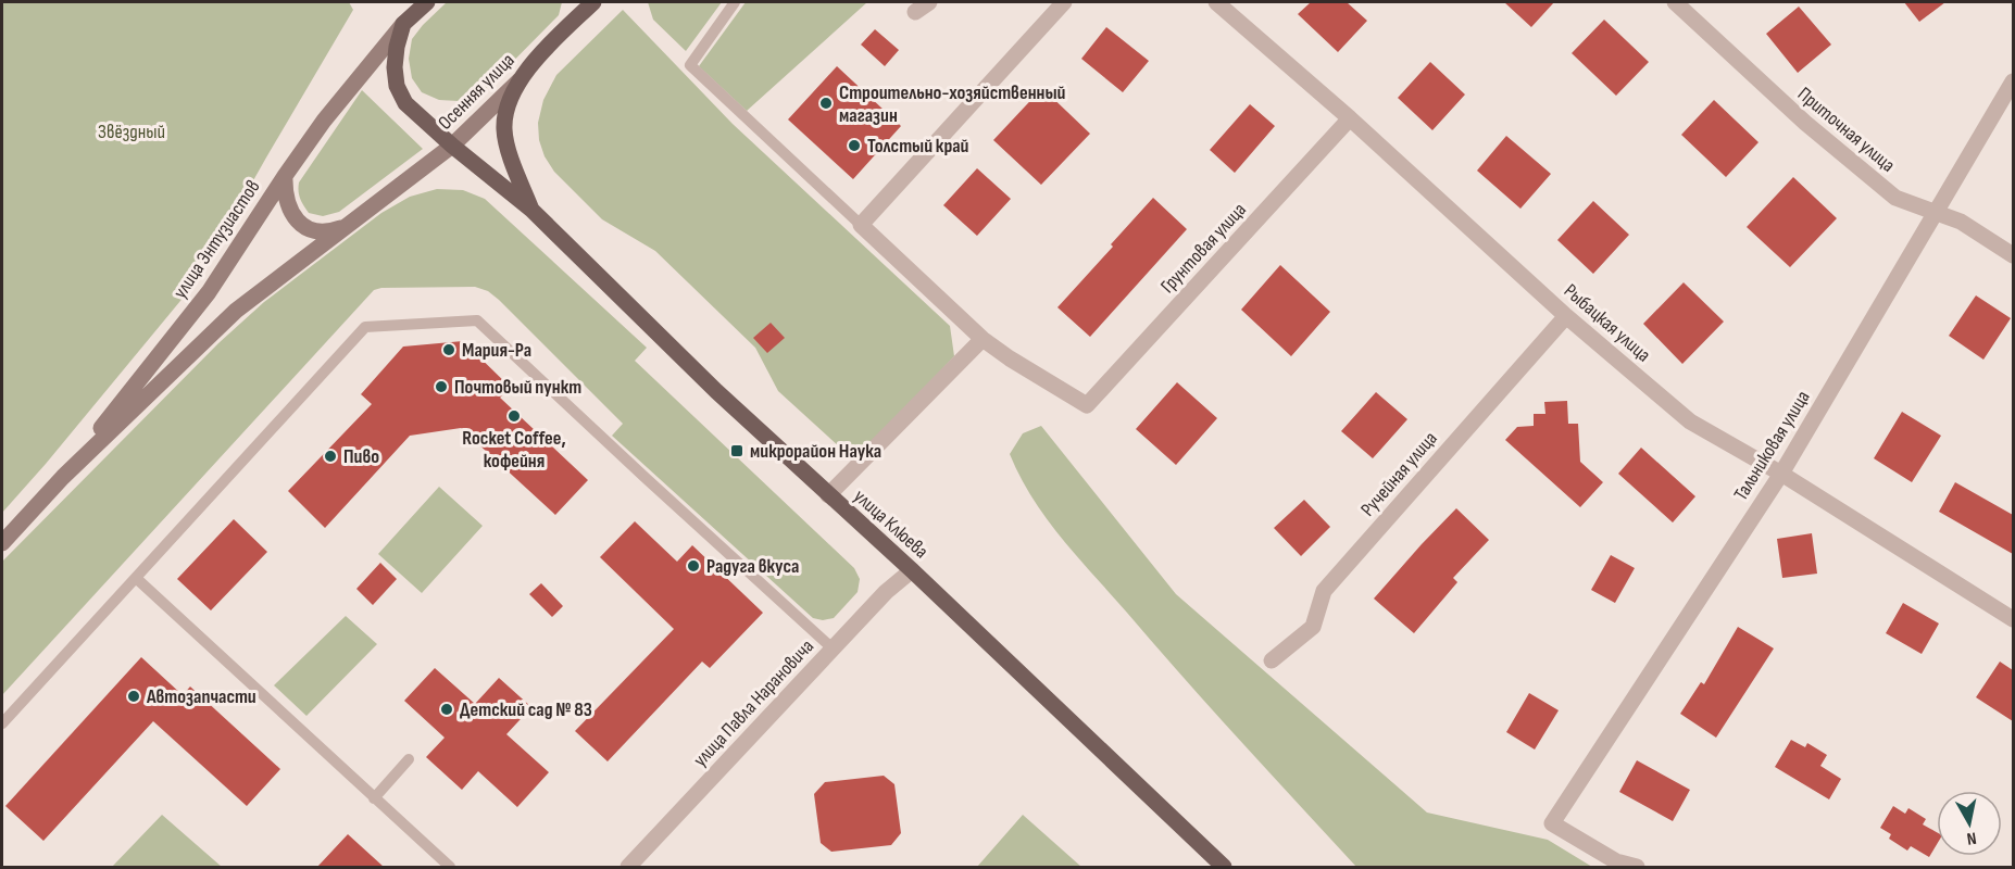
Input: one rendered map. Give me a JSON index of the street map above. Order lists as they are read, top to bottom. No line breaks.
{"streets":{"main road":["Осенняя улица","улица Энтузиастов","улица Клюева"],"street":["Приточная улица","Грунтовая улица","Рыбацкая улица","Тальниковая улица","Ручейная улица","улица Павла Нарановича"]},"crossings":[["Осенняя улица","улица Энтузиастов"],["Осенняя улица","улица Клюева"],["Приточная улица","Тальниковая улица"],["улица Энтузиастов","улица Клюева"],["Грунтовая улица","Рыбацкая улица"],["Рыбацкая улица","Тальниковая улица"],["Рыбацкая улица","Ручейная улица"],["улица Клюева","улица Павла Нарановича"]],"parks":["Звёздный"],"places":{"other":["Строительно-хозяйственный магазин","Толстый край","Мария-Ра","Почтовый пункт","Rocket Coffee, кофейня","Пиво","Радуга вкуса","Автозапчасти","Детский сад № 83"],"transit":["микрорайон Наука"]},"north":"bottom"}
